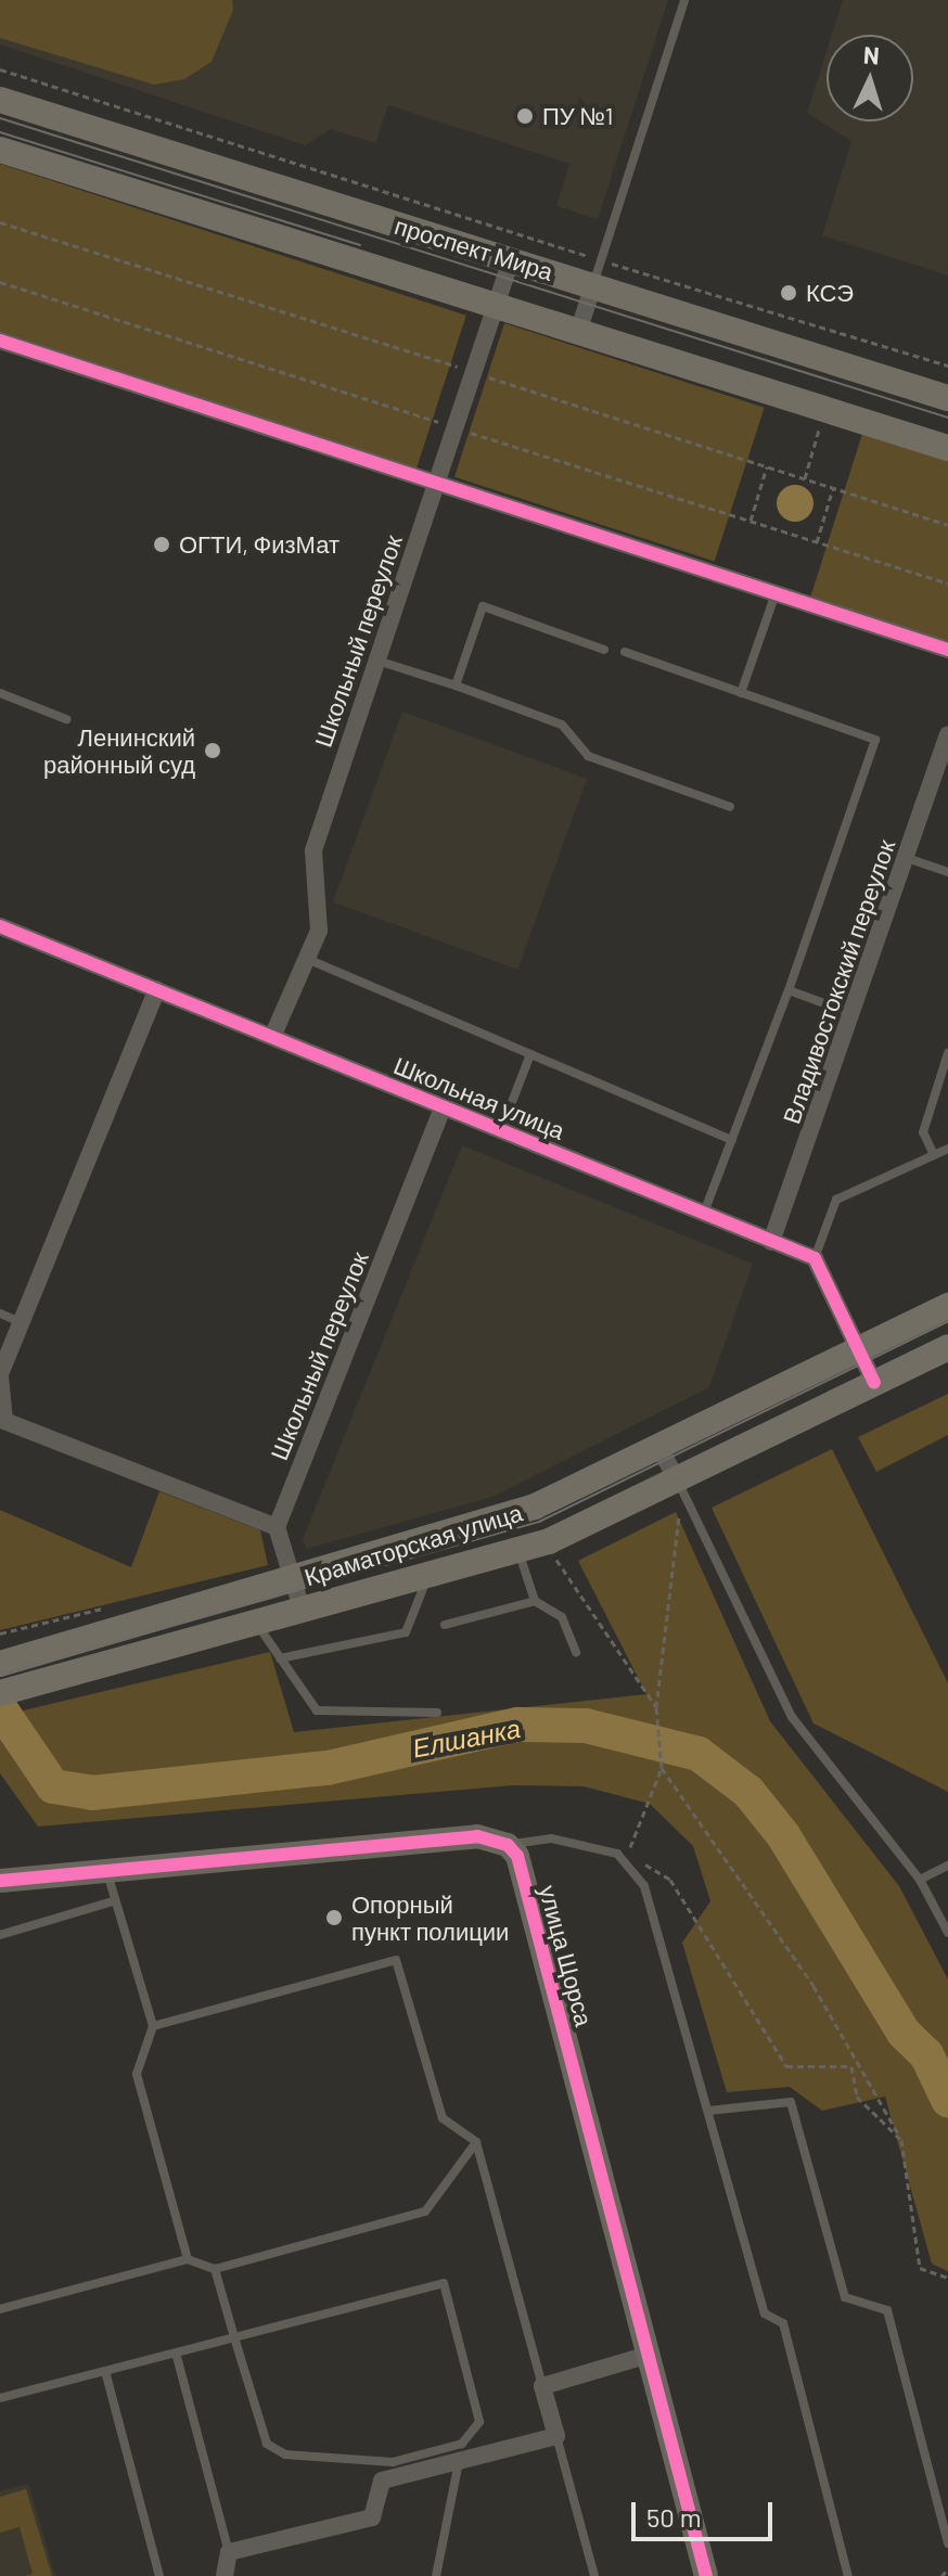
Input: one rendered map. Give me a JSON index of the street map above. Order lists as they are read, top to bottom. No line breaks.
{"streets":{"main road":["проспект Мира","Краматорская улица"],"street":["Школьный переулок","Владивостокский переулок","Школьная улица","улица Щорса"]},"crossings":[["проспект Мира","Школьный переулок"],["Школьный переулок","Школьная улица"],["Владивостокский переулок","Школьная улица"]],"water":["Елшанка"],"places":["ПУ №1","КСЭ","ОГТИ, ФизМат","Ленинский районный суд","Опорный пункт полиции"],"scale_bar":"50 m","north":"top"}
